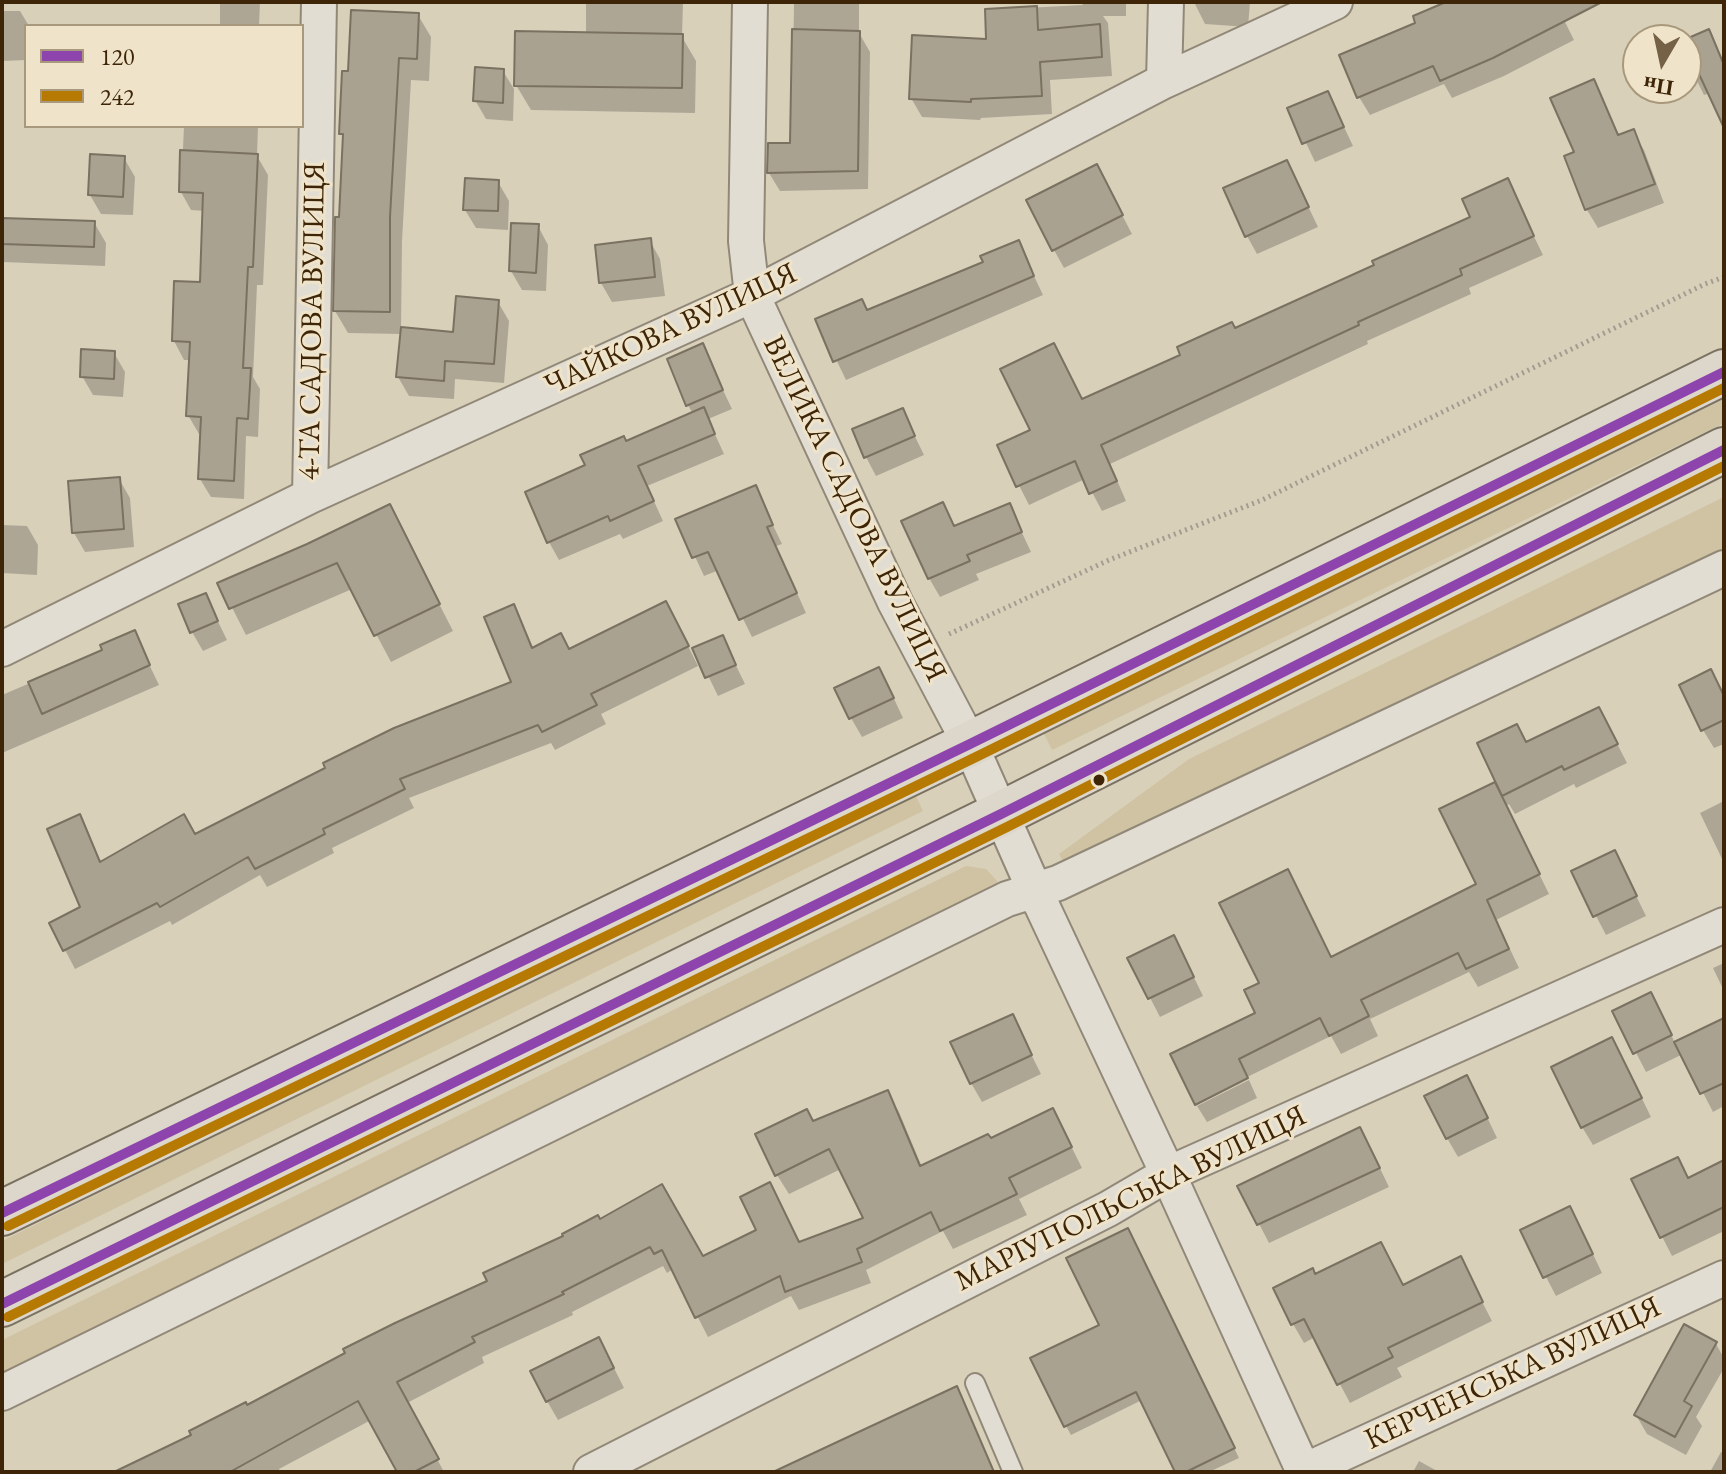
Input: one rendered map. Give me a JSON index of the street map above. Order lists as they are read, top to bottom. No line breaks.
{"streets":{"street":["4-ТА САДОВА ВУЛИЦЯ","ЧАЙКОВА ВУЛИЦЯ","ВЕЛИКА САДОВА ВУЛИЦЯ","МАРІУПОЛЬСЬКА ВУЛИЦЯ","КЕРЧЕНСЬКА ВУЛИЦЯ"]},"crossings":[["4-ТА САДОВА ВУЛИЦЯ","ЧАЙКОВА ВУЛИЦЯ"],["ЧАЙКОВА ВУЛИЦЯ","ВЕЛИКА САДОВА ВУЛИЦЯ"],["ВЕЛИКА САДОВА ВУЛИЦЯ","МАРІУПОЛЬСЬКА ВУЛИЦЯ"],["ВЕЛИКА САДОВА ВУЛИЦЯ","КЕРЧЕНСЬКА ВУЛИЦЯ"]],"lines":["transit line 120","transit line 242"],"legend":["120","242"],"north":"bottom"}
